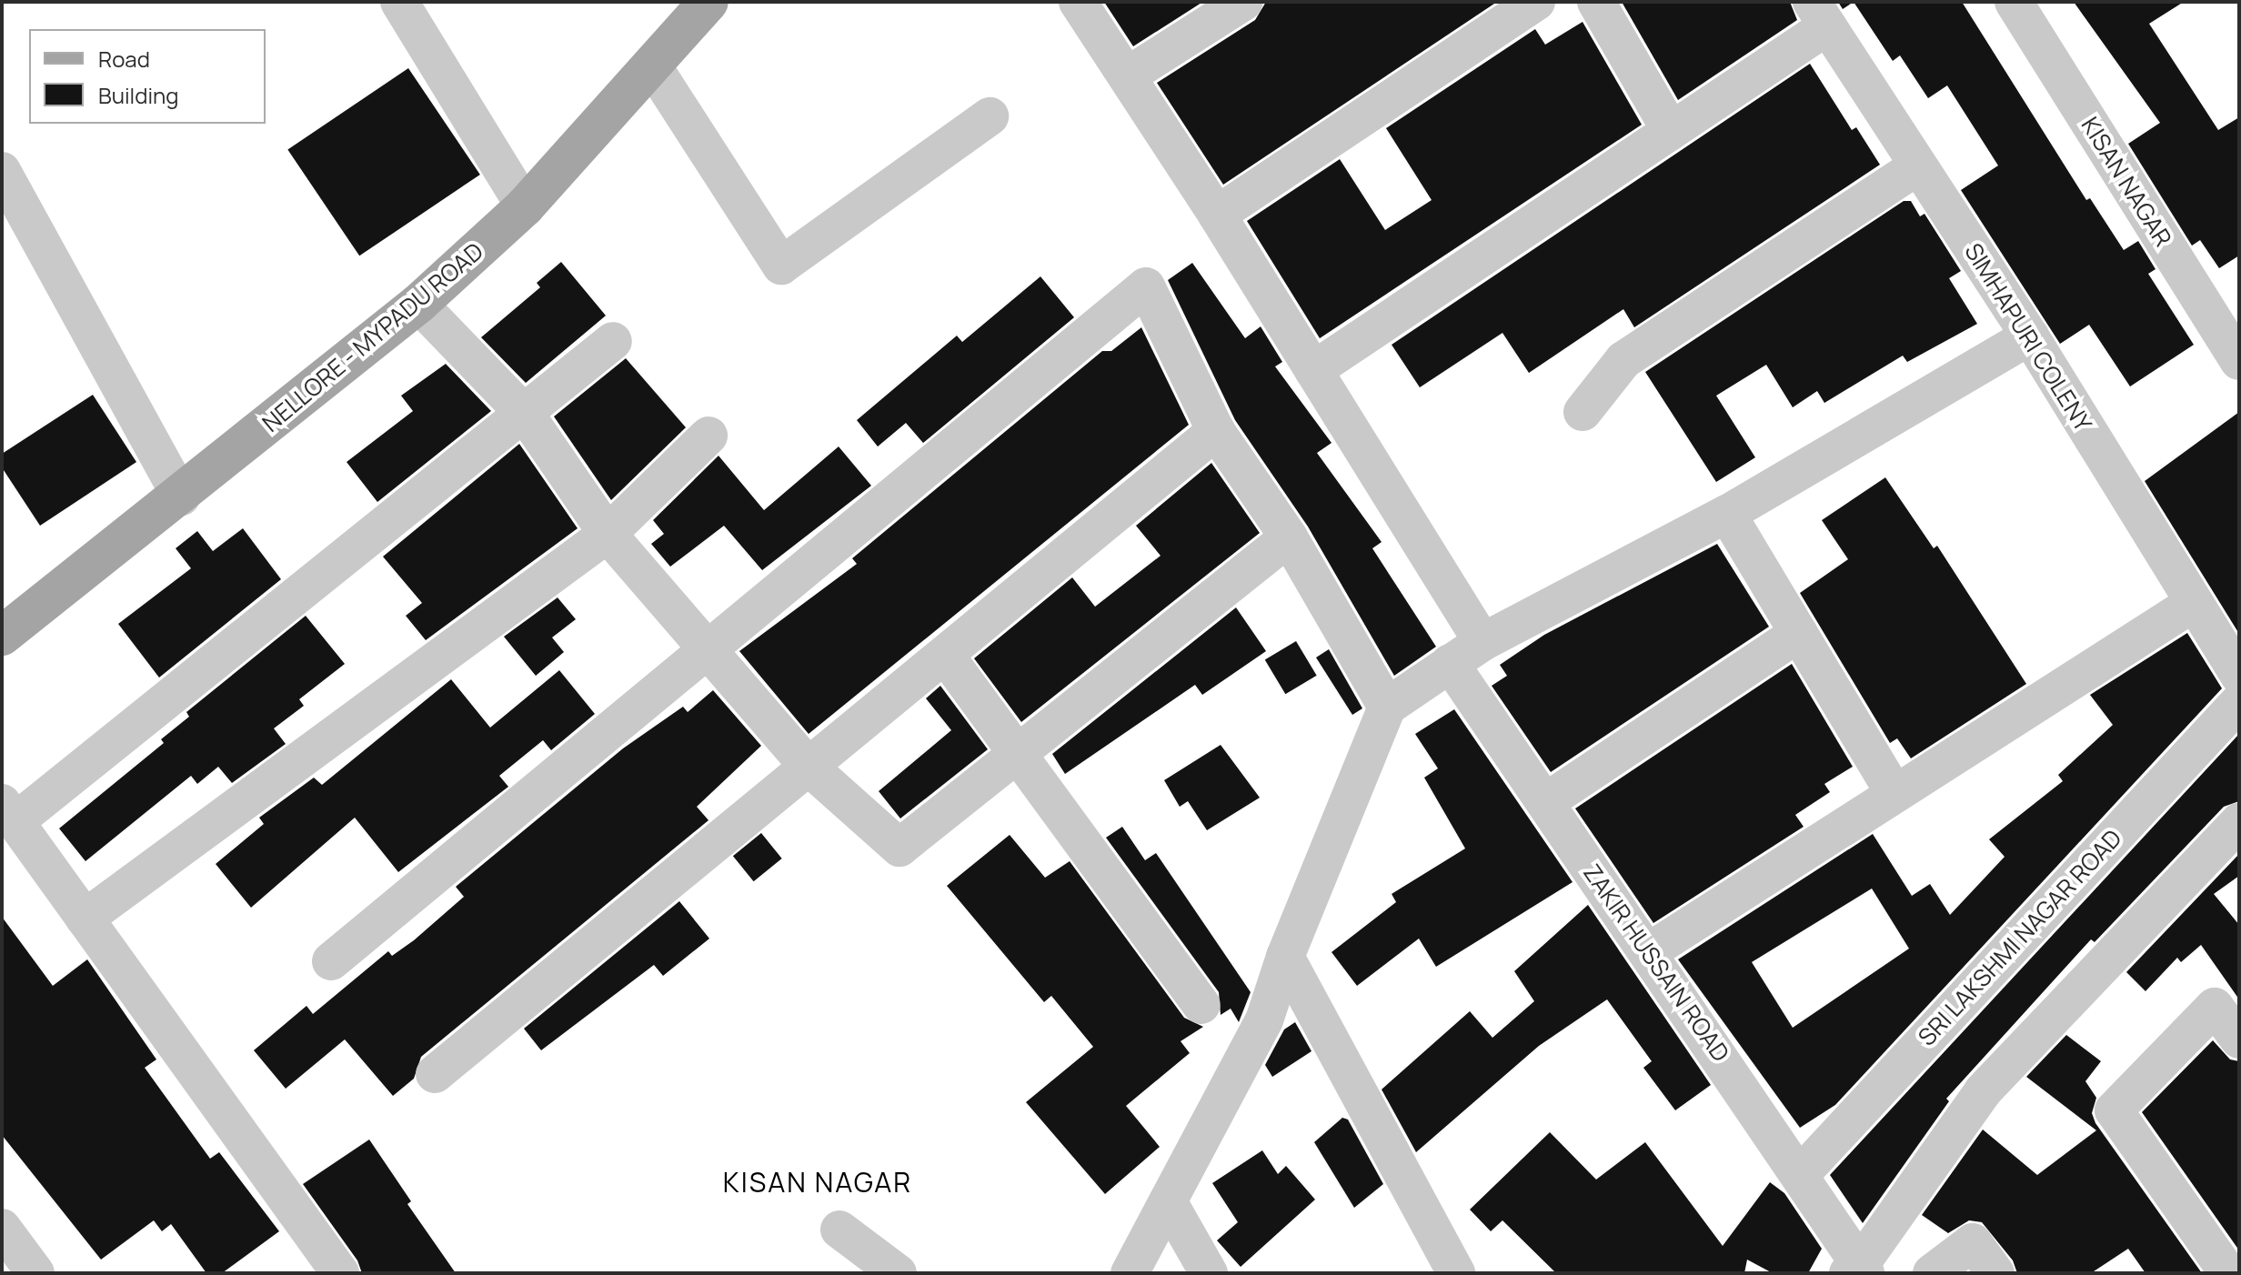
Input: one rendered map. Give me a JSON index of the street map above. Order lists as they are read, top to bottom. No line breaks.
{"streets":{"main road":["NELLORE - MYPADU ROAD"],"street":["KISAN NAGAR","SIMHAPURI COLENY","SRI LAKSHMI NAGAR ROAD","ZAKIR HUSSAIN ROAD"]},"crossings":[["SIMHAPURI COLENY","SRI LAKSHMI NAGAR ROAD"],["SRI LAKSHMI NAGAR ROAD","ZAKIR HUSSAIN ROAD"]],"districts":["KISAN NAGAR"],"legend":["Road","Building"]}
